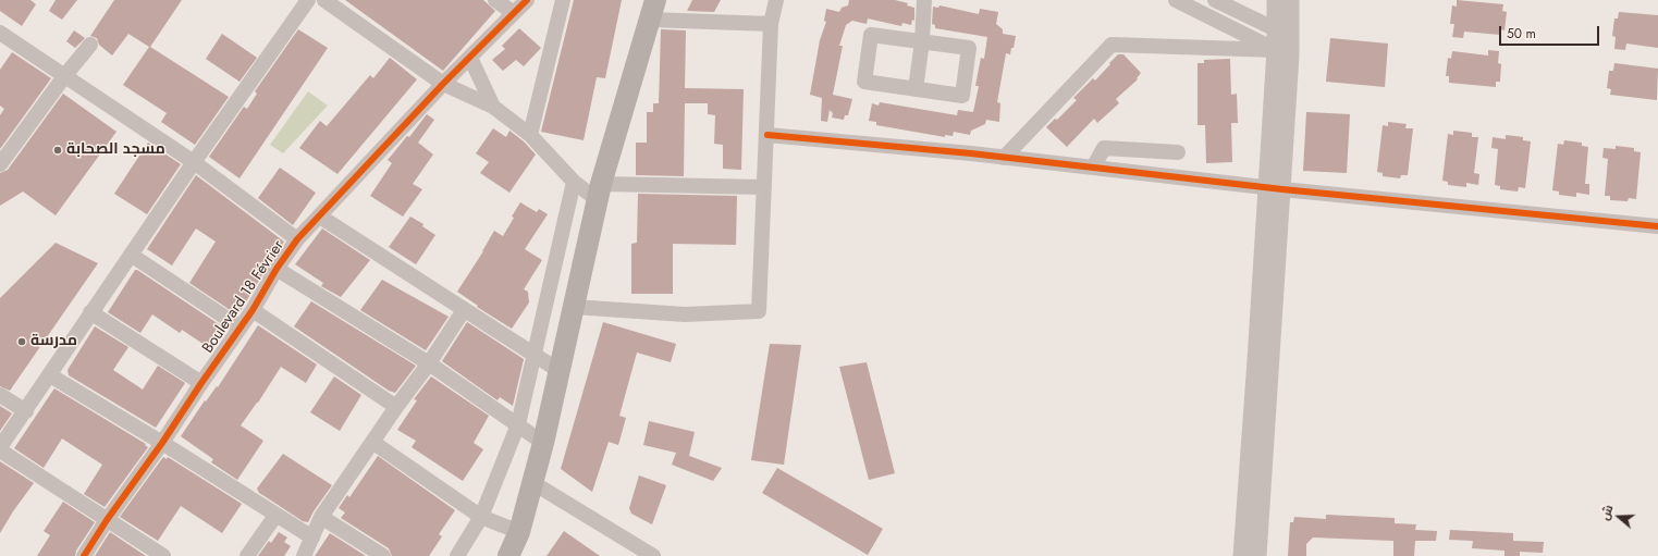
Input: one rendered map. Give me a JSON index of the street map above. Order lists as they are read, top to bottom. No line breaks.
{"streets":{"street":["Boulevard 18 Février"]},"places":["مسجد الصحابة","مدرسة"],"scale_bar":"50 m","north":"left"}
